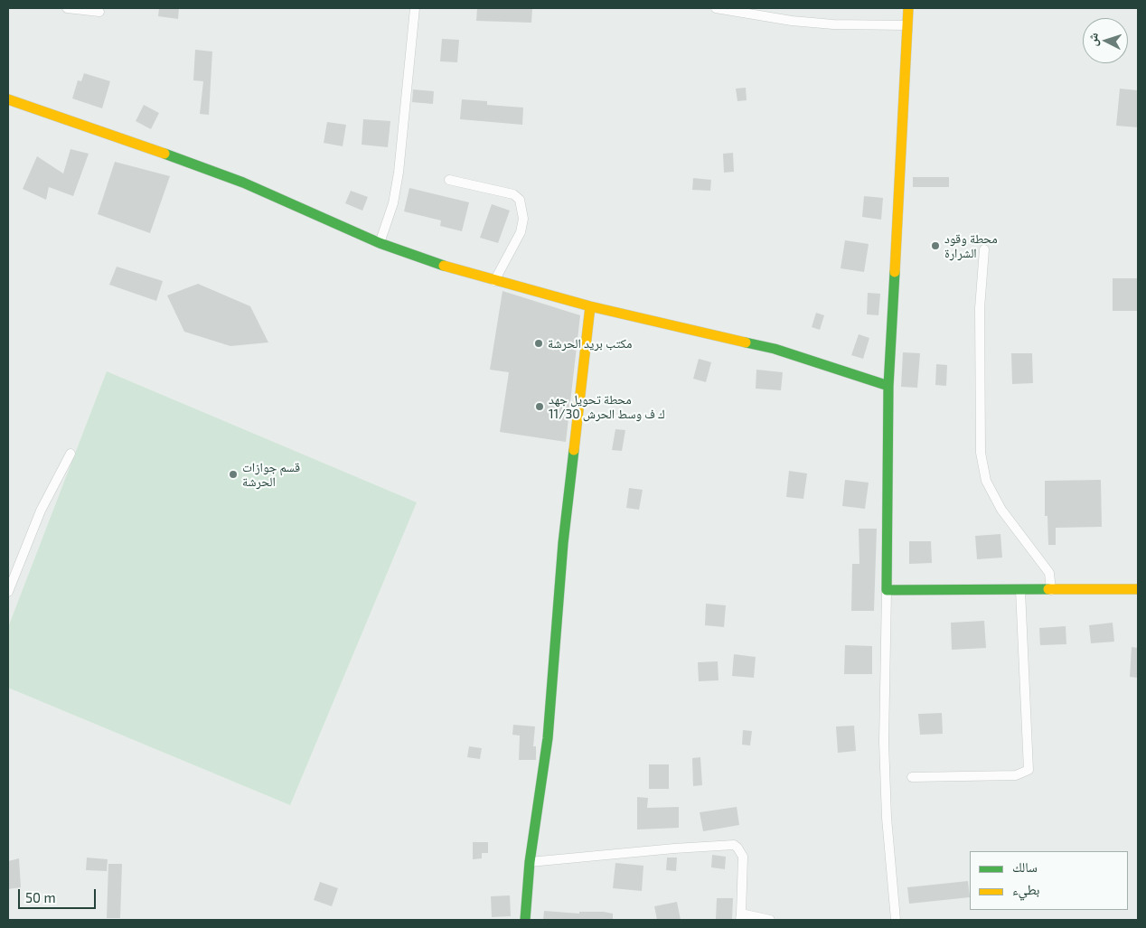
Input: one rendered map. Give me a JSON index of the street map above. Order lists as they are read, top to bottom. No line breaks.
{"places":["محطة وقود الشرارة","مكتب بريد الحرشة","محطة تحويل جهد 11/30 ك ف وسط الحرش","قسم جوازات الحرشة"],"legend":["سالك","بطيء"],"scale_bar":"50 m","north":"left"}
